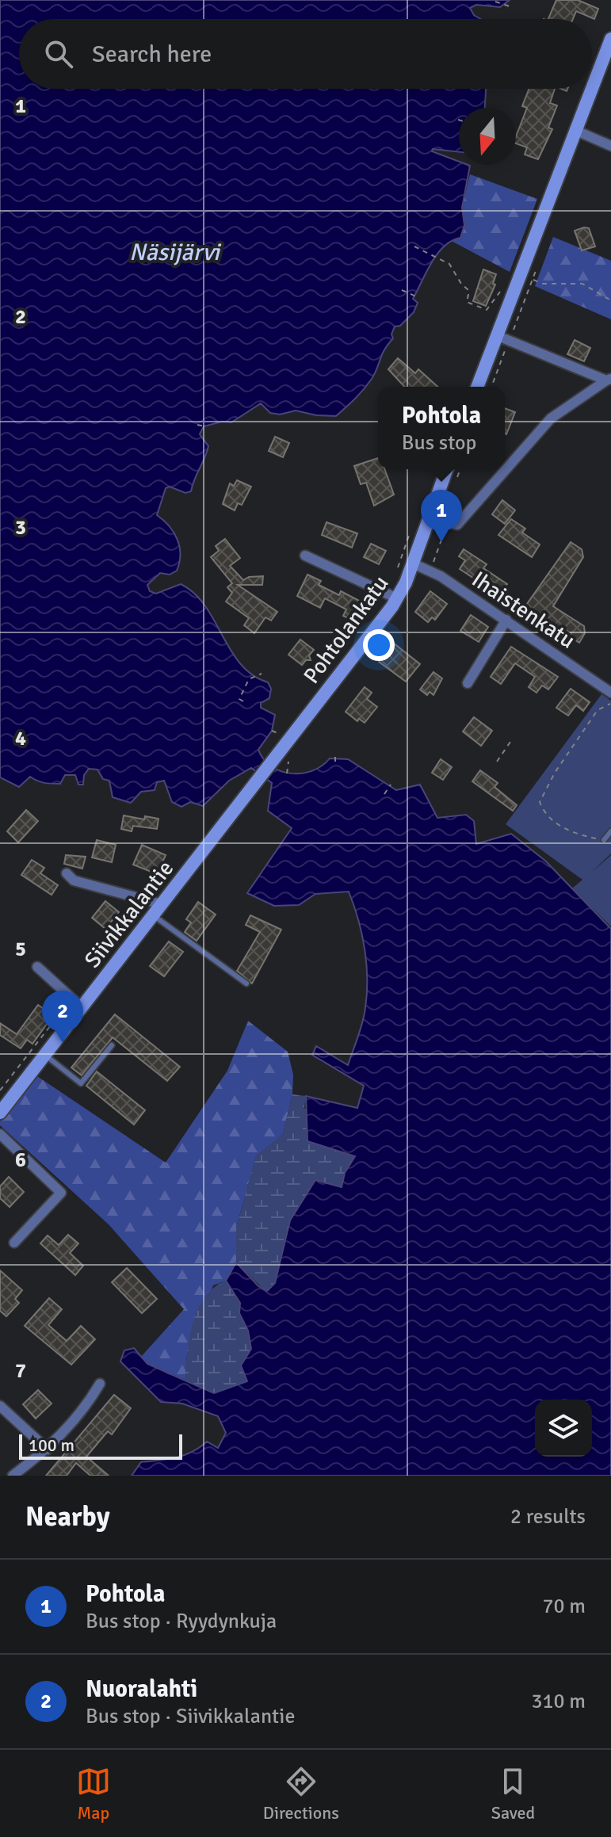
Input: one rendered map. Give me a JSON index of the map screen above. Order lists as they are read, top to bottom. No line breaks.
{"streets":{"main road":["Pohtolankatu","Siivikkalantie"],"street":["Ihaistenkatu"]},"crossings":[["Ihaistenkatu","Pohtolankatu"],["Pohtolankatu","Siivikkalantie"]],"water":["Näsijärvi"],"scale_bar":"100 m","north":"bottom","page":{"search":"Search here","popup":["Pohtola","Bus stop"],"pins":["1","2"],"scale":"100 m","heading":["Nearby","2 results"],"list":[{"mark":"1","name":"Pohtola","note":"Bus stop · Ryydynkuja","value":"70 m"},{"mark":"2","name":"Nuoralahti","note":"Bus stop · Siivikkalantie","value":"310 m"}],"nav":["Map","Directions","Saved"]},"grid":{"rows":["1","2","3","4","5","6","7"]}}
